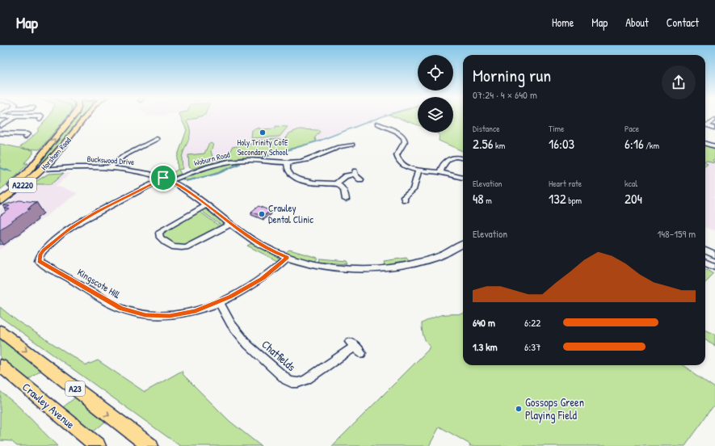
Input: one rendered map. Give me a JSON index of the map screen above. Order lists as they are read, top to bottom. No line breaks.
{"streets":{"main road":["Horsham Road","A2220","A23","Crawley Avenue"],"street":["Woburn Road","Buckswood Drive","Kingscote Hill","Chatfields"]},"crossings":[["Horsham Road","Buckswood Drive"],["Woburn Road","Buckswood Drive"],["Woburn Road","Kingscote Hill"],["Buckswood Drive","Kingscote Hill"],["Kingscote Hill","Chatfields"]],"places":["Holy Trinity CofE Secondary School","Crawley Dental Clinic","Gossops Green Playing Field"],"page":{"header":"Map","nav":["Home","Map","About","Contact"],"heading":["Morning run","07:24 · 4 × 640 m"],"stats":[["Distance","2.56 km"],["Time","16:03"],["Pace","6:16 /km"],["Elevation","48 m"],["Heart rate","132 bpm"],["kcal","204"]],"chart":["Elevation","148–159 m"],"list":[{"name":"640 m","note":"6:22"},{"name":"1.3 km","note":"6:37"}]}}
